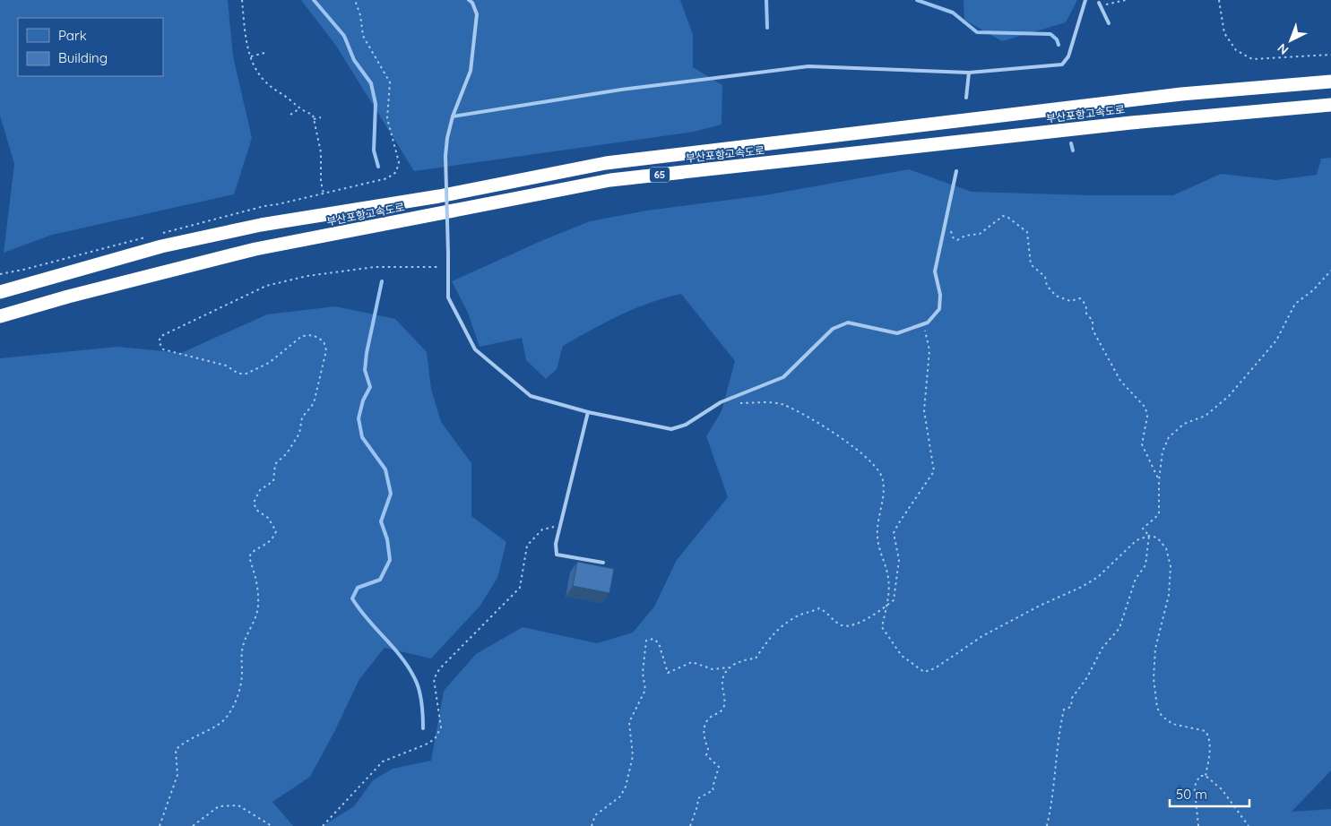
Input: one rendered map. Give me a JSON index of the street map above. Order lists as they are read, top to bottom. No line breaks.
{"streets":{"highway":["부산포항고속도로","65"]},"legend":["Park","Building"],"scale_bar":"50 m","north":"bottom left"}
